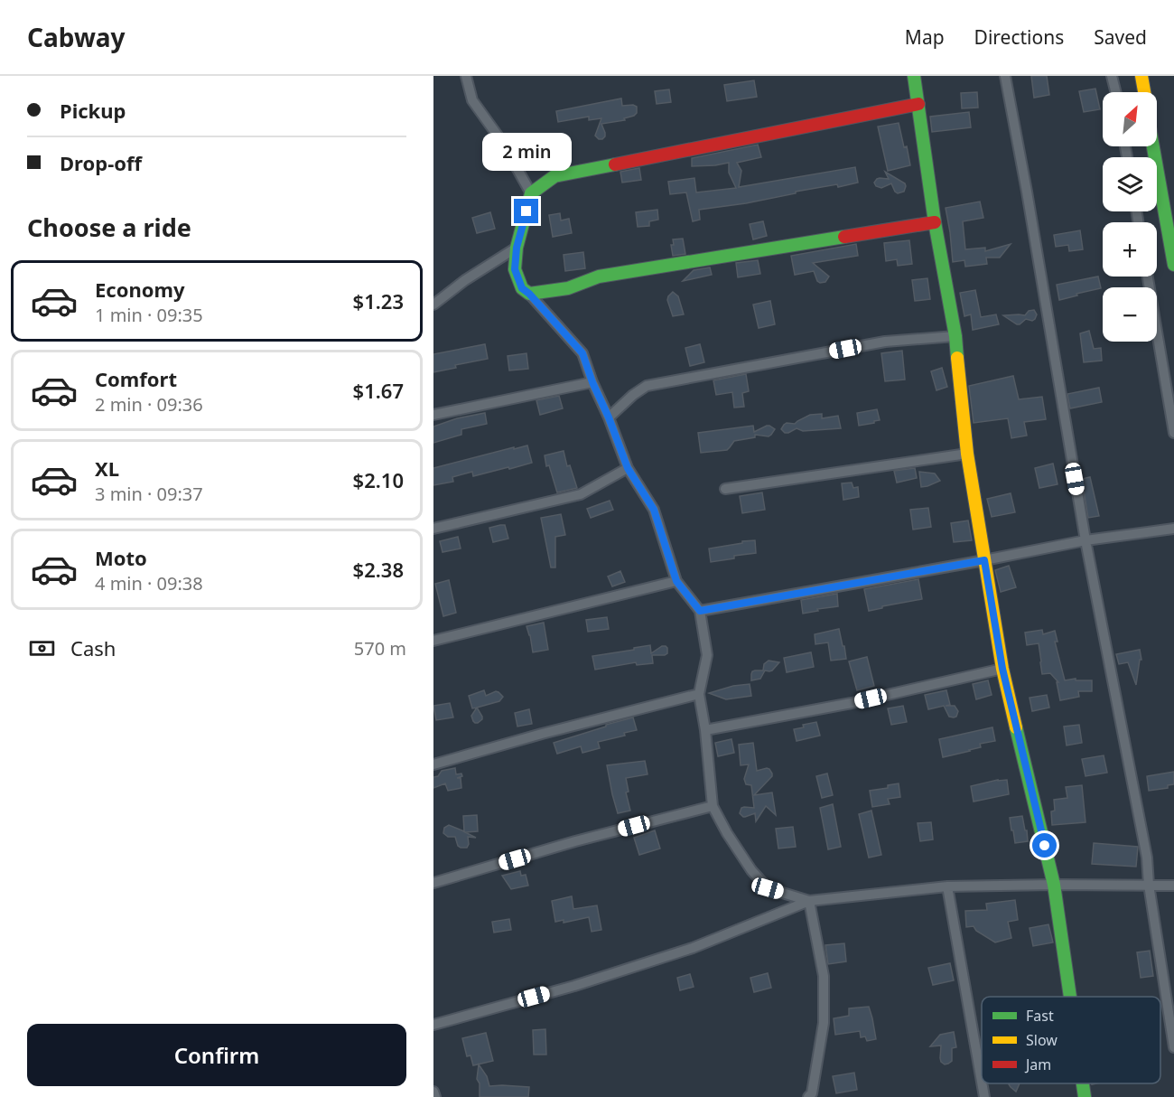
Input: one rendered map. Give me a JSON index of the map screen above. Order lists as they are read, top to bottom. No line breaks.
{"legend":["Fast","Slow","Jam"],"north":"top right","page":{"header":"Cabway","nav":["Map","Directions","Saved"],"banner":["Pickup","Drop-off"],"map_buttons":["+","−"],"bubble":"2 min","heading":"Choose a ride","list":[{"name":"Economy","note":"1 min · 09:35","value":"$1.23"},{"name":"Comfort","note":"2 min · 09:36","value":"$1.67"},{"name":"XL","note":"3 min · 09:37","value":"$2.10"},{"name":"Moto","note":"4 min · 09:38","value":"$2.38"}],"pay":["Cash","570 m"],"buttons":"Confirm"}}
